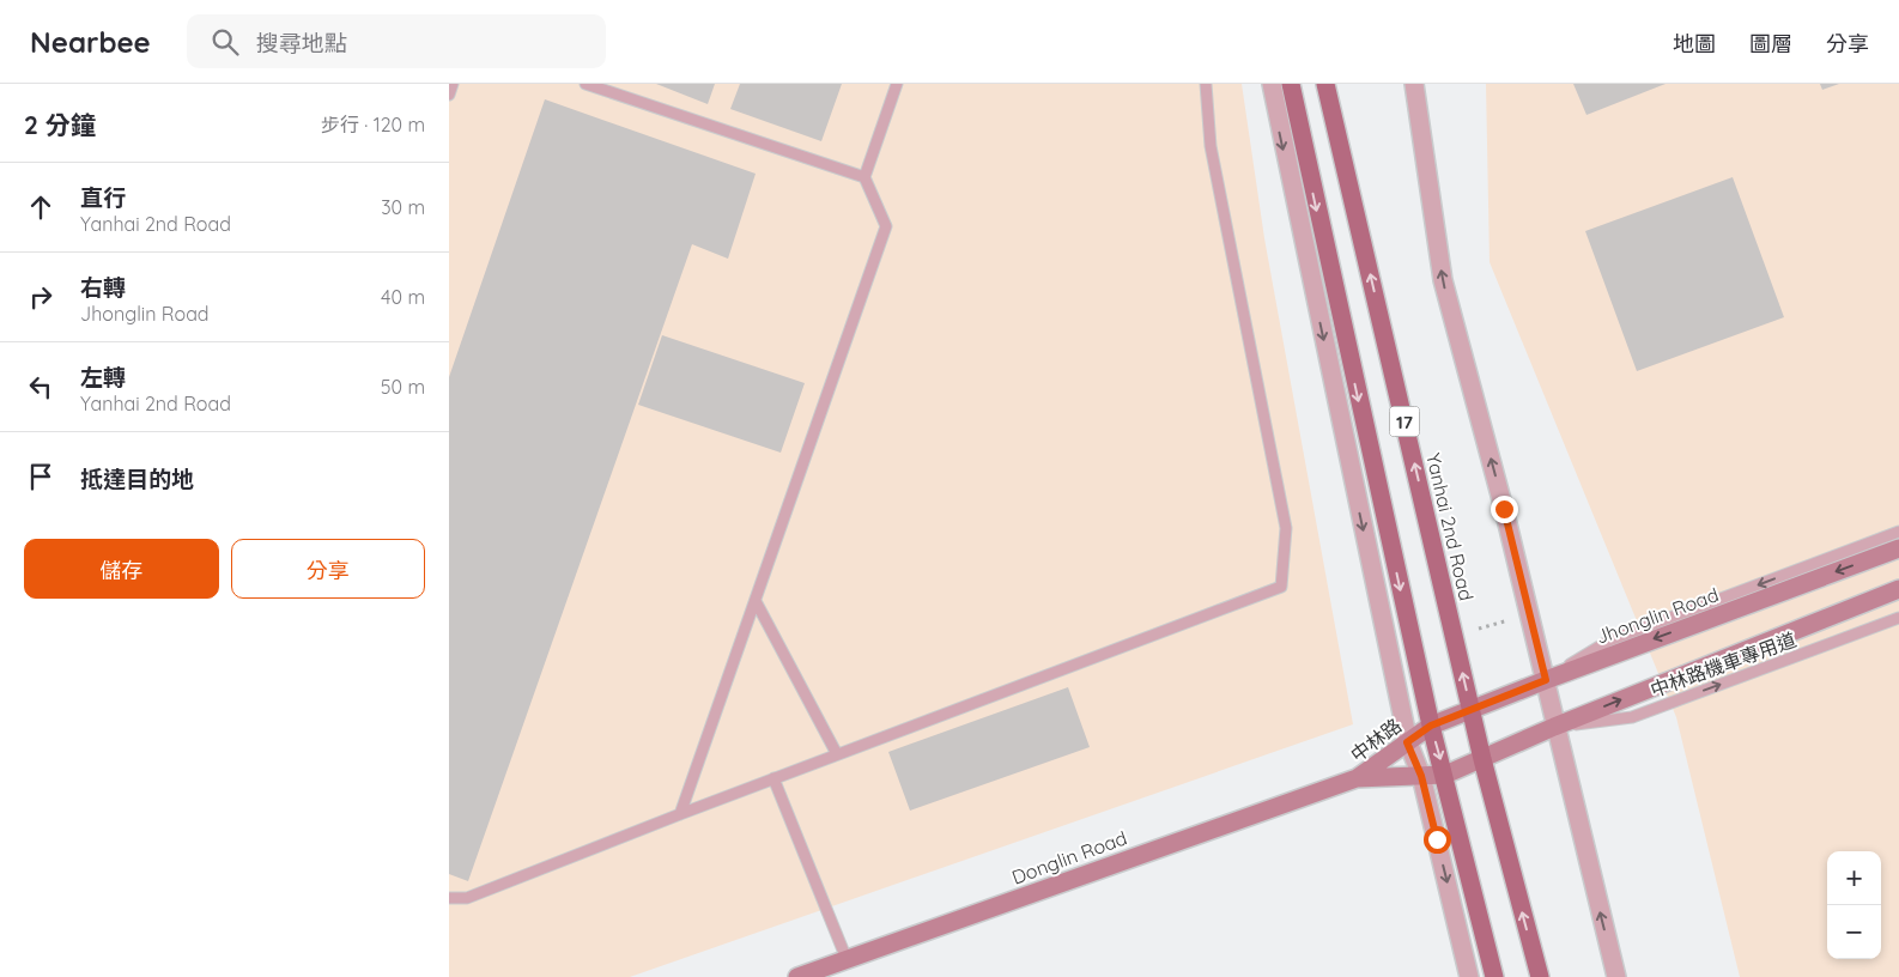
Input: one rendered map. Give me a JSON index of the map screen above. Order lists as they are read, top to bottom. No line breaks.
{"streets":{"main road":["17","Yanhai 2nd Road"],"street":["Jhonglin Road","中林路","Donglin Road"],"lane":["中林路機車專用道"]},"crossings":[["17","Jhonglin Road"],["17","中林路"],["Yanhai 2nd Road","Jhonglin Road"],["Yanhai 2nd Road","中林路"],["Jhonglin Road","中林路"],["中林路","Donglin Road"]],"page":{"header":"Nearbee","search":"搜尋地點","nav":["地圖","圖層","分享"],"heading":["2 分鐘","步行 · 120 m"],"list":[["直行","Yanhai 2nd Road","30 m"],["右轉","Jhonglin Road","40 m"],["左轉","Yanhai 2nd Road","50 m"],"抵達目的地"],"buttons":["儲存","分享"],"map_buttons":["+","−"]}}
